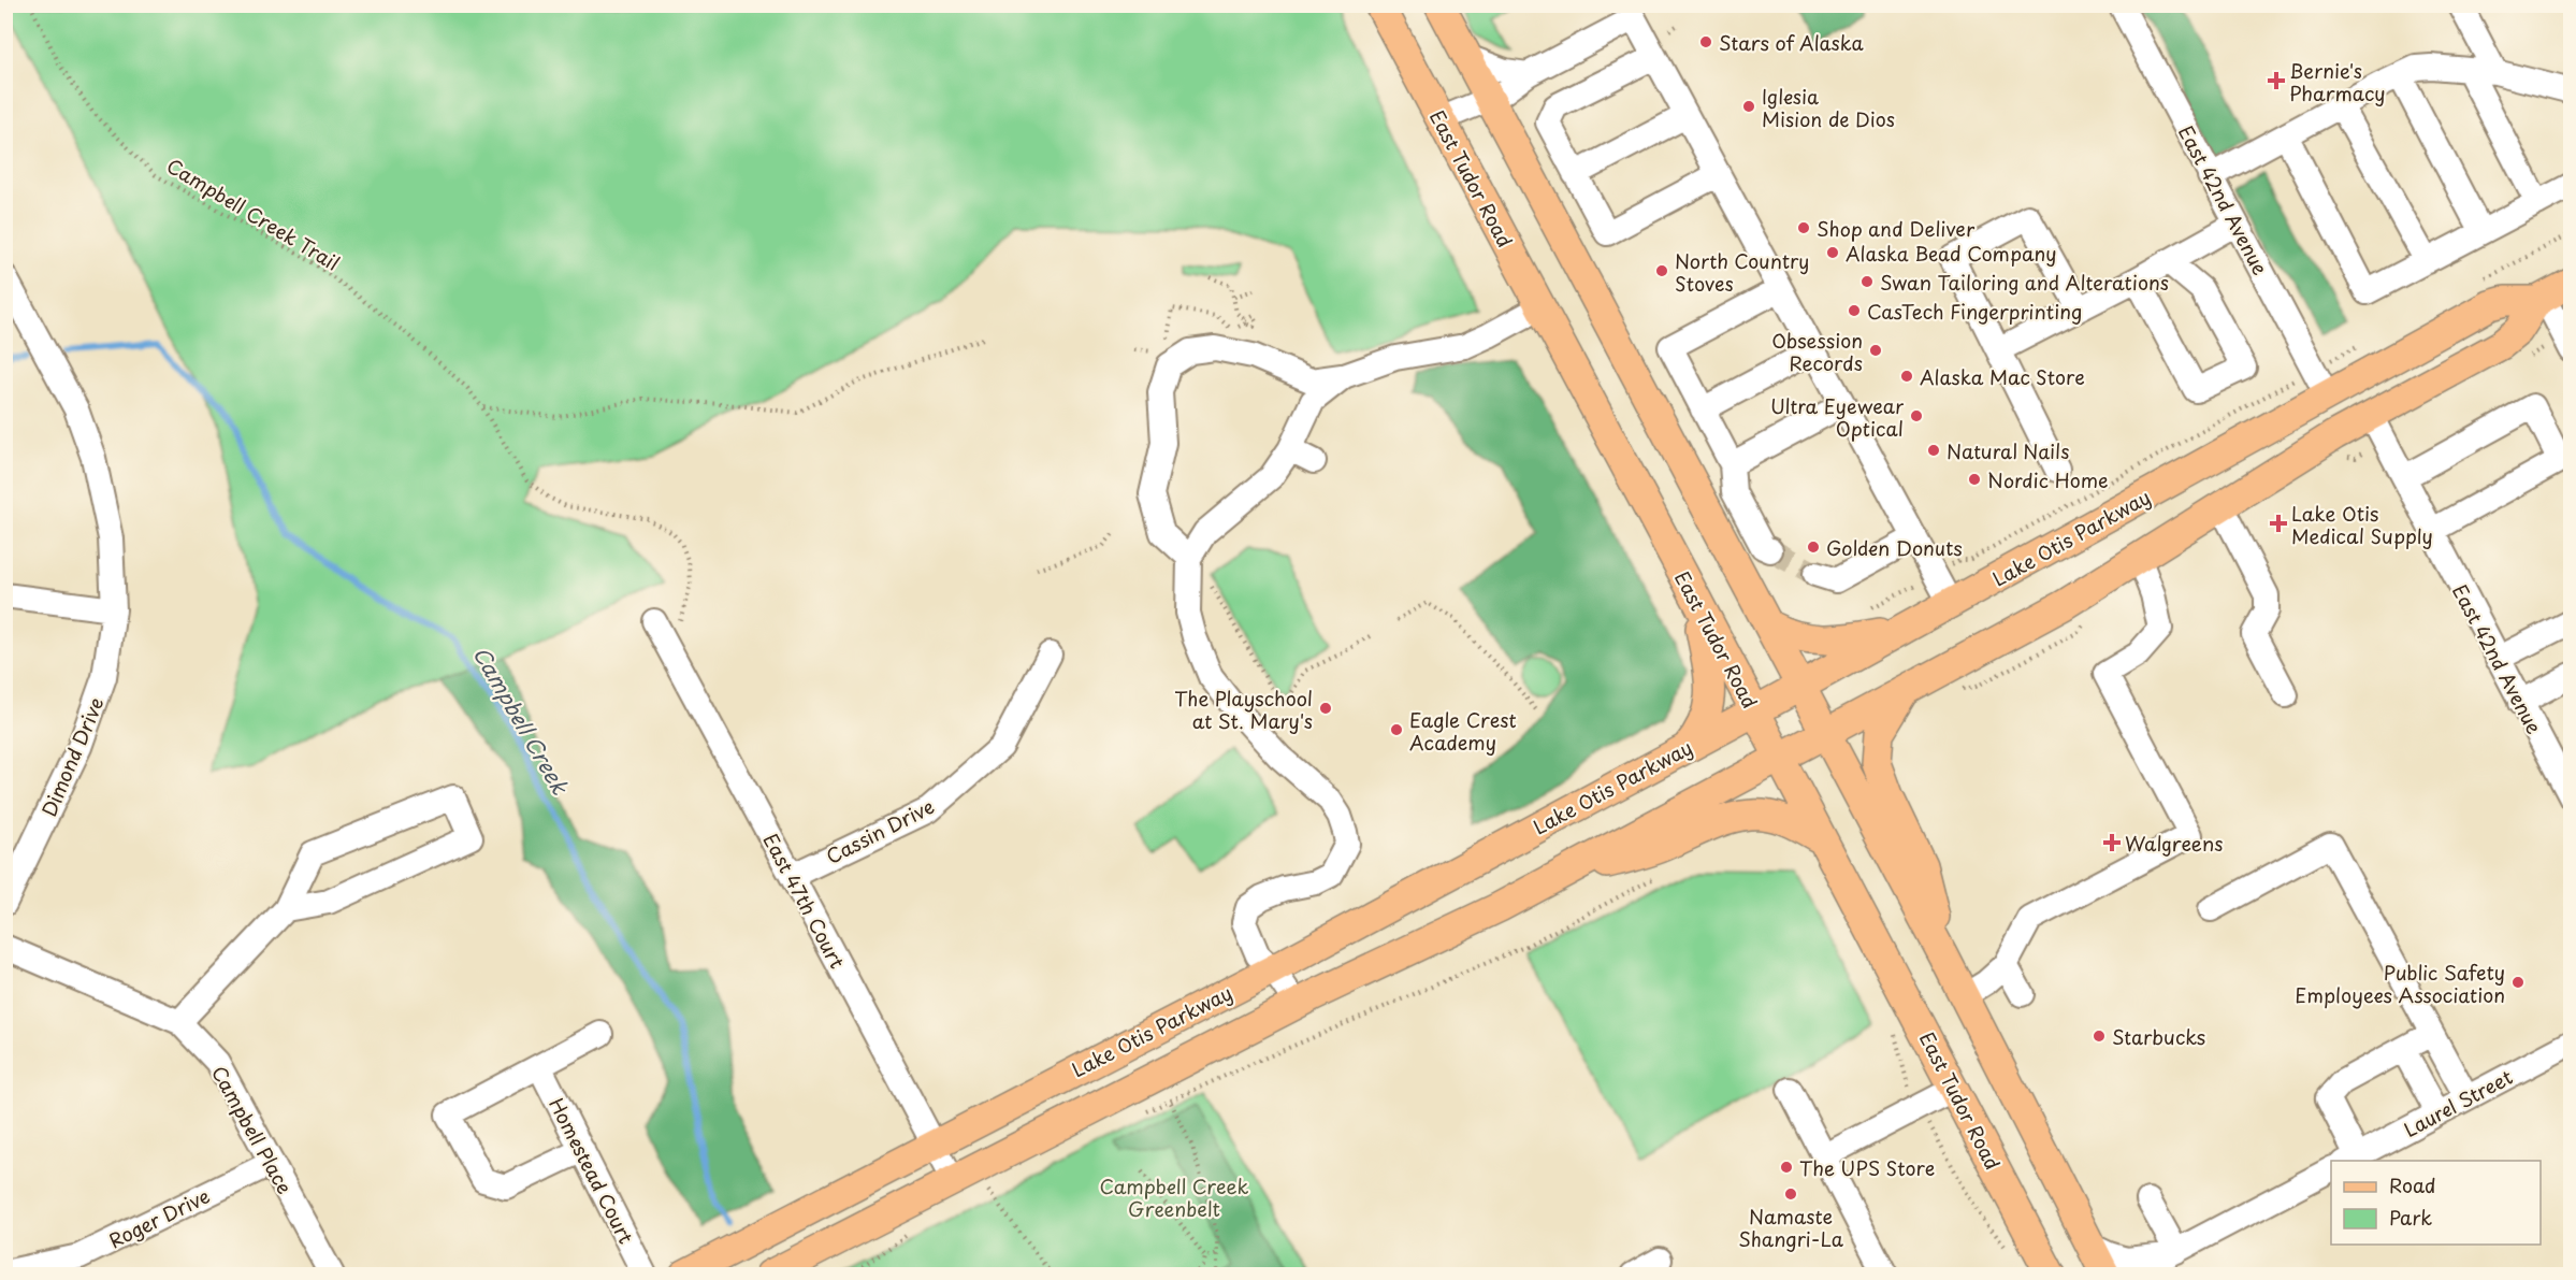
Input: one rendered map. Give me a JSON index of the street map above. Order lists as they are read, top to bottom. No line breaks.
{"streets":{"main road":["East Tudor Road","Lake Otis Parkway"],"street":["East 42nd Avenue","Dimond Drive","Cassin Drive","East 47th Court","Laurel Street","Campbell Place","Homestead Court","Roger Drive"],"path":["Campbell Creek Trail"]},"crossings":[["East Tudor Road","Lake Otis Parkway"],["East 42nd Avenue","Lake Otis Parkway"],["Campbell Creek Trail","East 47th Court"],["Lake Otis Parkway","East 47th Court"],["Cassin Drive","East 47th Court"],["Campbell Place","Roger Drive"]],"water":["Campbell Creek"],"parks":["Campbell Creek Greenbelt"],"places":{"other":["Stars of Alaska","Iglesia Mision de Dios","Shop and Deliver","Alaska Bead Company","North Country Stoves","Swan Tailoring and Alterations","CasTech Fingerprinting","Obsession Records","Alaska Mac Store","Ultra Eyewear Optical","Natural Nails","Nordic Home","Golden Donuts","The Playschool at St. Mary's","Eagle Crest Academy","Public Safety Employees Association","Starbucks","The UPS Store","Namaste Shangri-La"],"health":["Bernie's Pharmacy","Lake Otis Medical Supply","Walgreens"]},"legend":["Road","Park"]}
